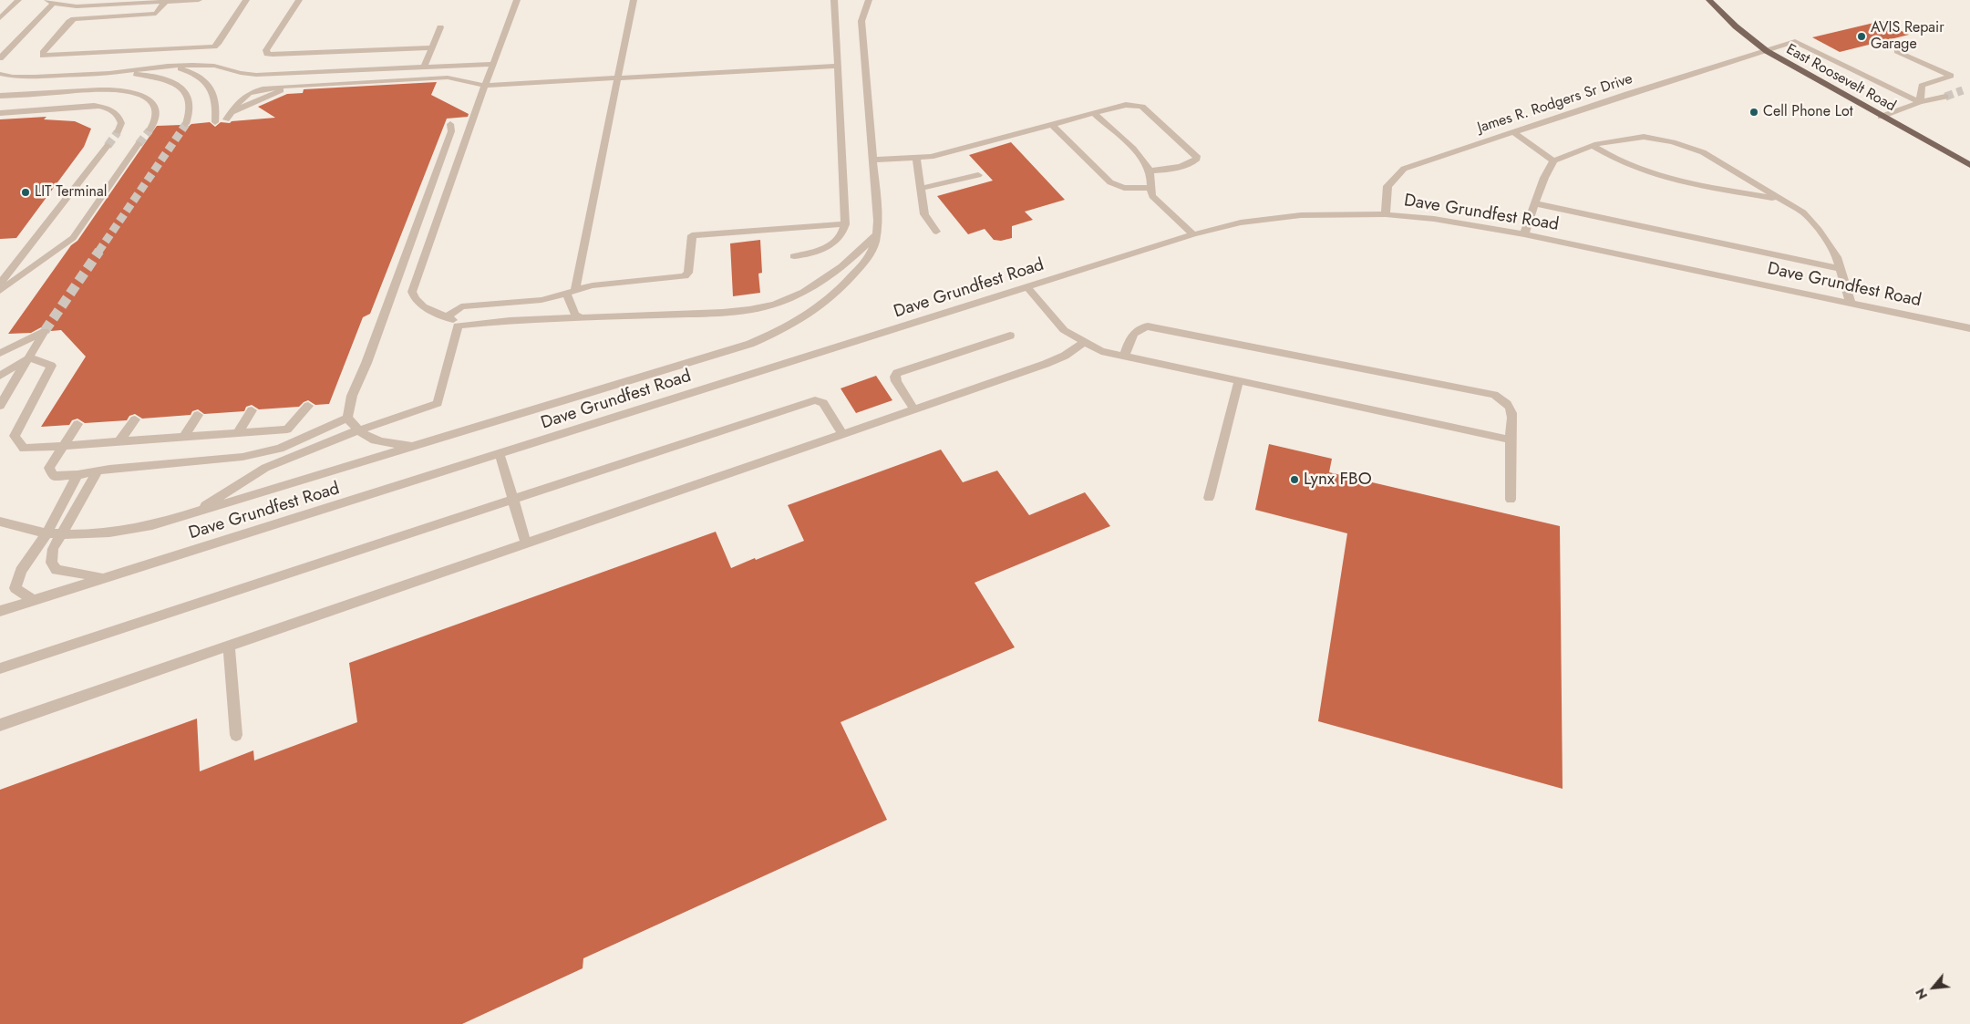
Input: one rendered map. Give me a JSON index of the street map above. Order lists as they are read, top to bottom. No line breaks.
{"streets":{"main road":["East Roosevelt Road"],"street":["James R. Rodgers Sr Drive","Dave Grundfest Road"]},"crossings":[["East Roosevelt Road","James R. Rodgers Sr Drive"],["James R. Rodgers Sr Drive","Dave Grundfest Road"]],"places":["AVIS Repair Garage","Cell Phone Lot","LIT Terminal","Lynx FBO"],"north":"bottom left"}
